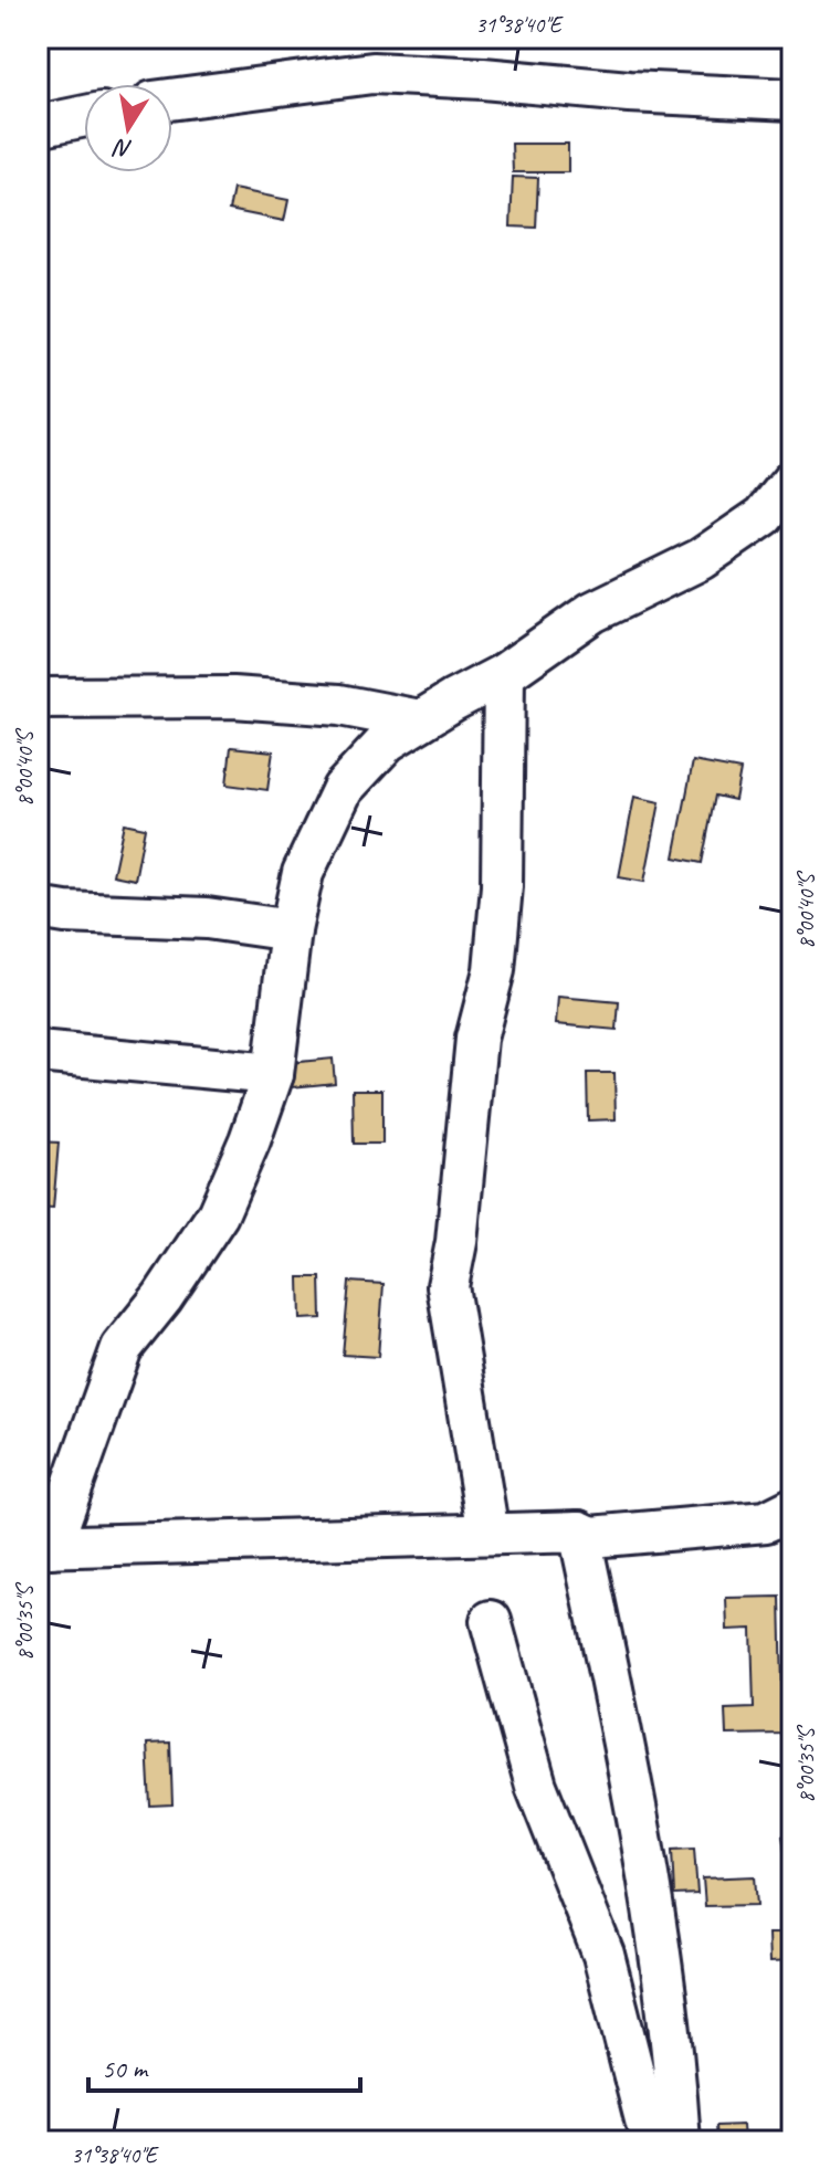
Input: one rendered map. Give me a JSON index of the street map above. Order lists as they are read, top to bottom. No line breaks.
{"scale_bar":"50 m","north":"bottom","coordinates":["31°38'40\"E","8°00'40\"S","8°00'35\"S"]}
